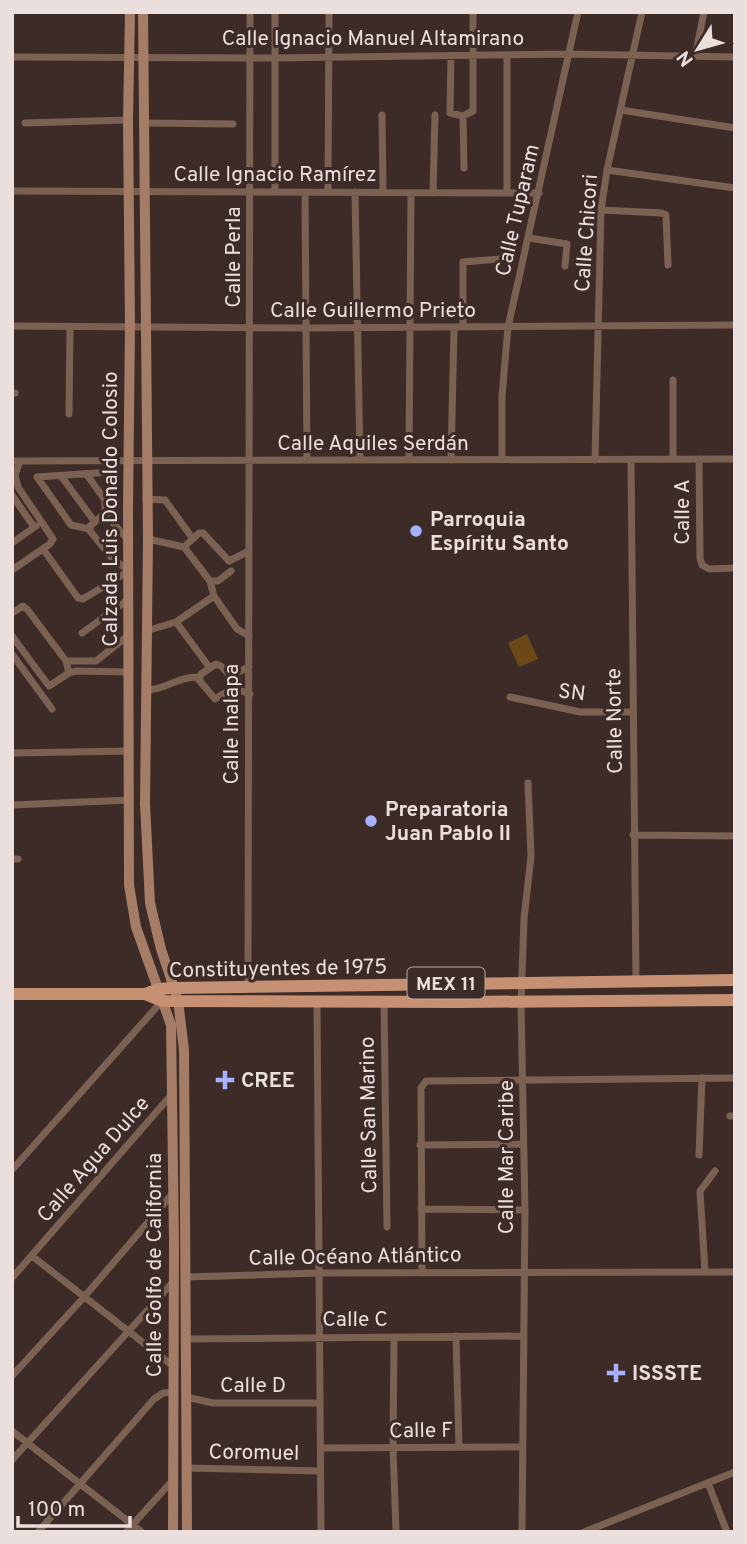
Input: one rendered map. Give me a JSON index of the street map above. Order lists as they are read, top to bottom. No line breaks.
{"streets":{"main road":["Calzada Luis Donaldo Colosio","Constituyentes de 1975","MEX 11","Calle Golfo de California"],"street":["Calle Ignacio Manuel Altamirano","Calle Ignacio Ramírez","Calle Tuparam","Calle Chicori","Calle Perla","Calle Guillermo Prieto","Calle Aquiles Serdán","Calle A","SN","Calle Norte","Calle Inalapa","Calle San Marino","Calle Mar Caribe","Calle Agua Dulce","Calle Océano Atlántico","Calle C","Calle D","Calle F","Coromuel"]},"crossings":[["Calle Ignacio Manuel Altamirano","Calle Tuparam"],["Calle Ignacio Manuel Altamirano","Calle Chicori"],["Calle Ignacio Manuel Altamirano","Calle Perla"],["Calle Ignacio Manuel Altamirano","Calzada Luis Donaldo Colosio"],["Calle Ignacio Ramírez","Calle Tuparam"],["Calle Ignacio Ramírez","Calle Perla"],["Calle Ignacio Ramírez","Calzada Luis Donaldo Colosio"],["Calle Tuparam","Calle Guillermo Prieto"],["Calle Tuparam","Calle Aquiles Serdán"],["Calle Chicori","Calle Guillermo Prieto"],["Calle Chicori","Calle Aquiles Serdán"],["Calle Perla","Calle Guillermo Prieto"],["Calle Perla","Calle Aquiles Serdán"],["Calle Perla","Calle Inalapa"],["Calle Guillermo Prieto","Calzada Luis Donaldo Colosio"],["Calle Aquiles Serdán","Calzada Luis Donaldo Colosio"],["Calle Aquiles Serdán","Calle A"],["Calle Aquiles Serdán","Calle Norte"],["Calle Aquiles Serdán","Calle Inalapa"],["Calzada Luis Donaldo Colosio","Constituyentes de 1975"],["Calzada Luis Donaldo Colosio","MEX 11"],["Calzada Luis Donaldo Colosio","Calle Golfo de California"],["SN","Calle Norte"],["Calle Norte","Constituyentes de 1975"],["Calle Inalapa","Constituyentes de 1975"],["Constituyentes de 1975","MEX 11"],["Constituyentes de 1975","Calle San Marino"],["Constituyentes de 1975","Calle Mar Caribe"],["Constituyentes de 1975","Calle Golfo de California"],["MEX 11","Calle Golfo de California"],["Calle Mar Caribe","Calle Océano Atlántico"],["Calle Mar Caribe","Calle C"],["Calle Mar Caribe","Calle F"],["Calle Agua Dulce","Calle Golfo de California"],["Calle Océano Atlántico","Calle Golfo de California"],["Calle Golfo de California","Calle C"],["Calle Golfo de California","Calle D"],["Calle Golfo de California","Coromuel"]],"places":{"other":["Parroquia Espíritu Santo","Preparatoria Juan Pablo II"],"health":["CREE","ISSSTE"]},"scale_bar":"100 m","north":"bottom left"}
